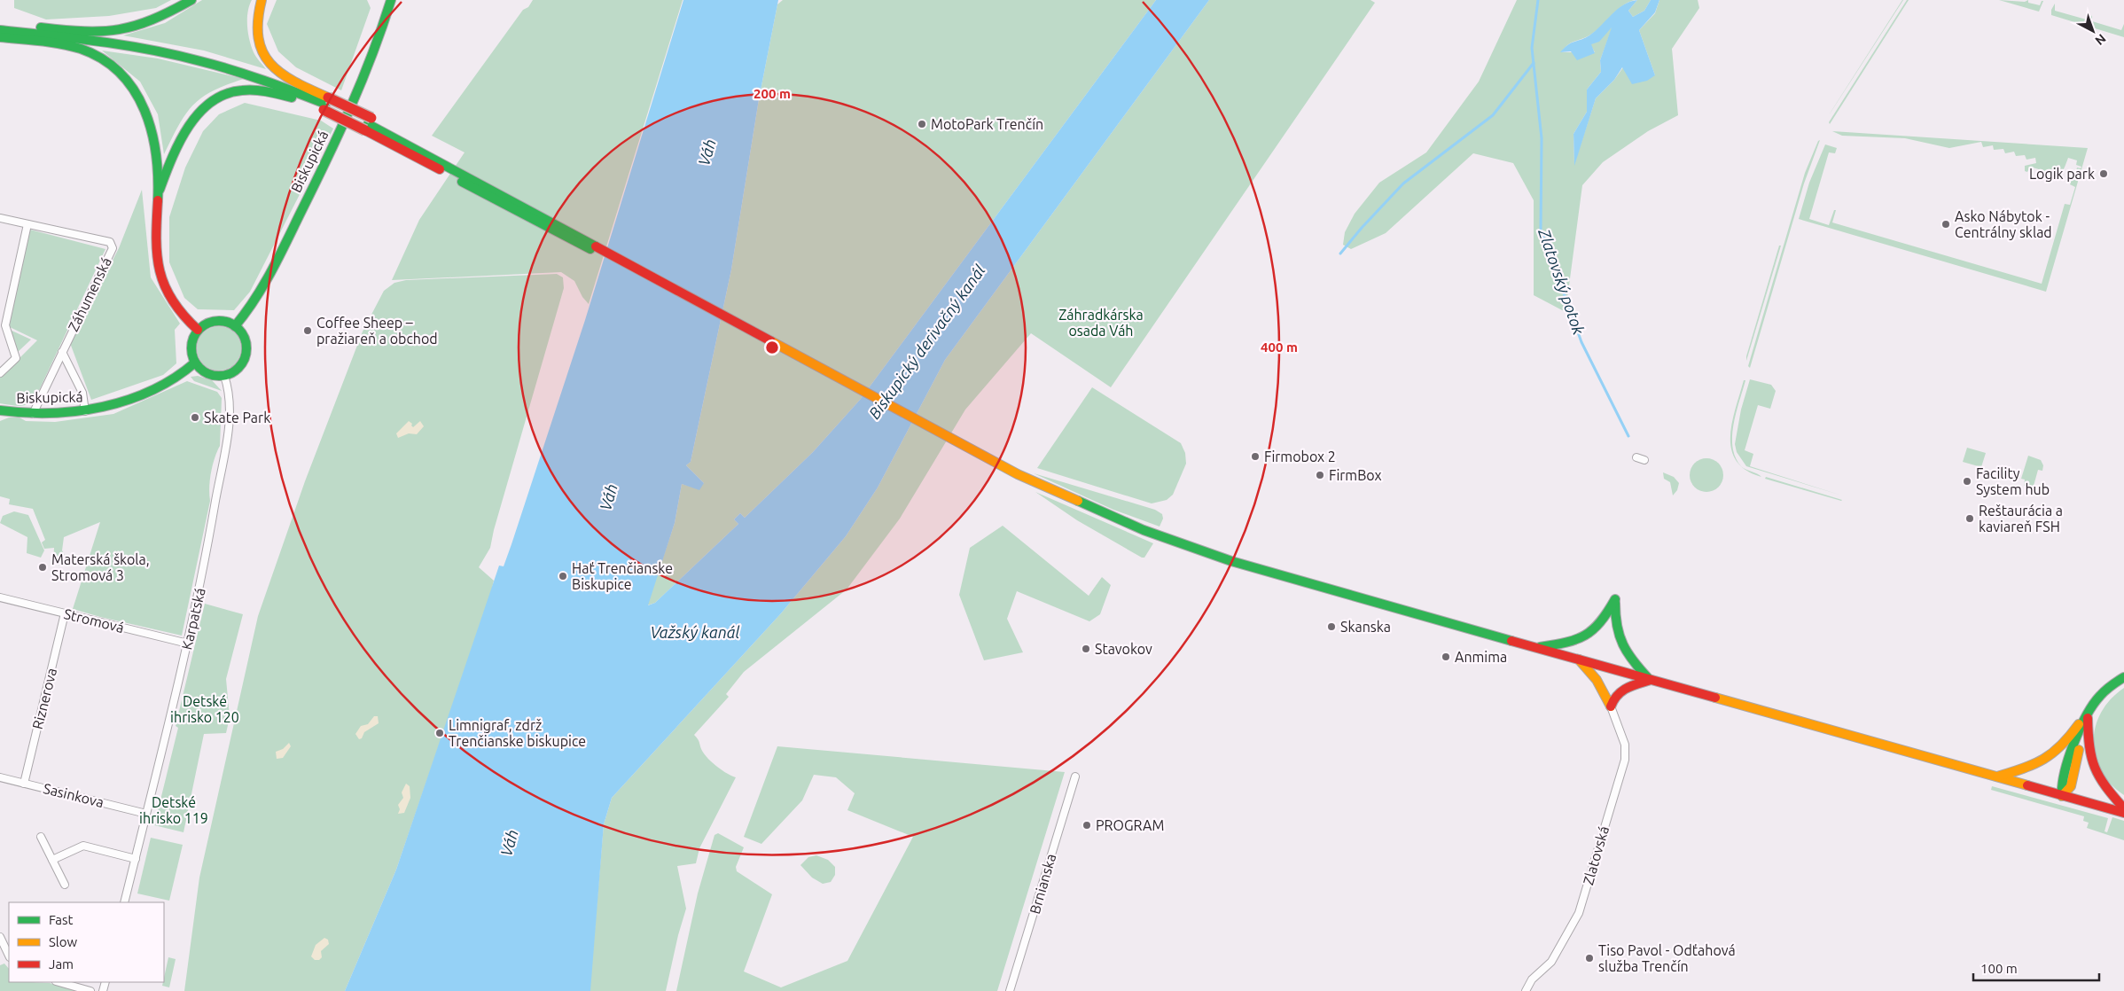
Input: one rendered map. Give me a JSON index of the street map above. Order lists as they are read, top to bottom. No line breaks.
{"streets":{"main road":["Biskupická"],"street":["Záhumenská","Karpatská","Stromová","Riznerova","Sasinkova","Zlatovská","Brnianska"]},"crossings":[["Biskupická","Záhumenská"],["Biskupická","Karpatská"],["Karpatská","Stromová"],["Karpatská","Sasinkova"],["Stromová","Riznerova"],["Riznerova","Sasinkova"]],"water":["Váh","Zlatovský potok","Biskupický derivačný kanál","Važský kanál"],"parks":["Záhradkárska osada Váh","Detské ihrisko 120","Detské ihrisko 119"],"places":["MotoPark Trenčín","Logik park","Asko Nábytok - Centrálny sklad","Coffee Sheep – pražiareň a obchod","Skate Park","Firmobox 2","FirmBox","Facility System hub","Reštaurácia a kaviareň FSH","Materská škola, Stromová 3","Hať Trenčianske Biskupice","Skanska","Stavokov","Anmima","Limnigraf, zdrž Trenčianske biskupice","PROGRAM","Tiso Pavol - Odťahová služba Trenčín"],"legend":["Fast","Slow","Jam"],"scale_bar":"100 m","north":"bottom right","rings":["200 m","400 m"]}
